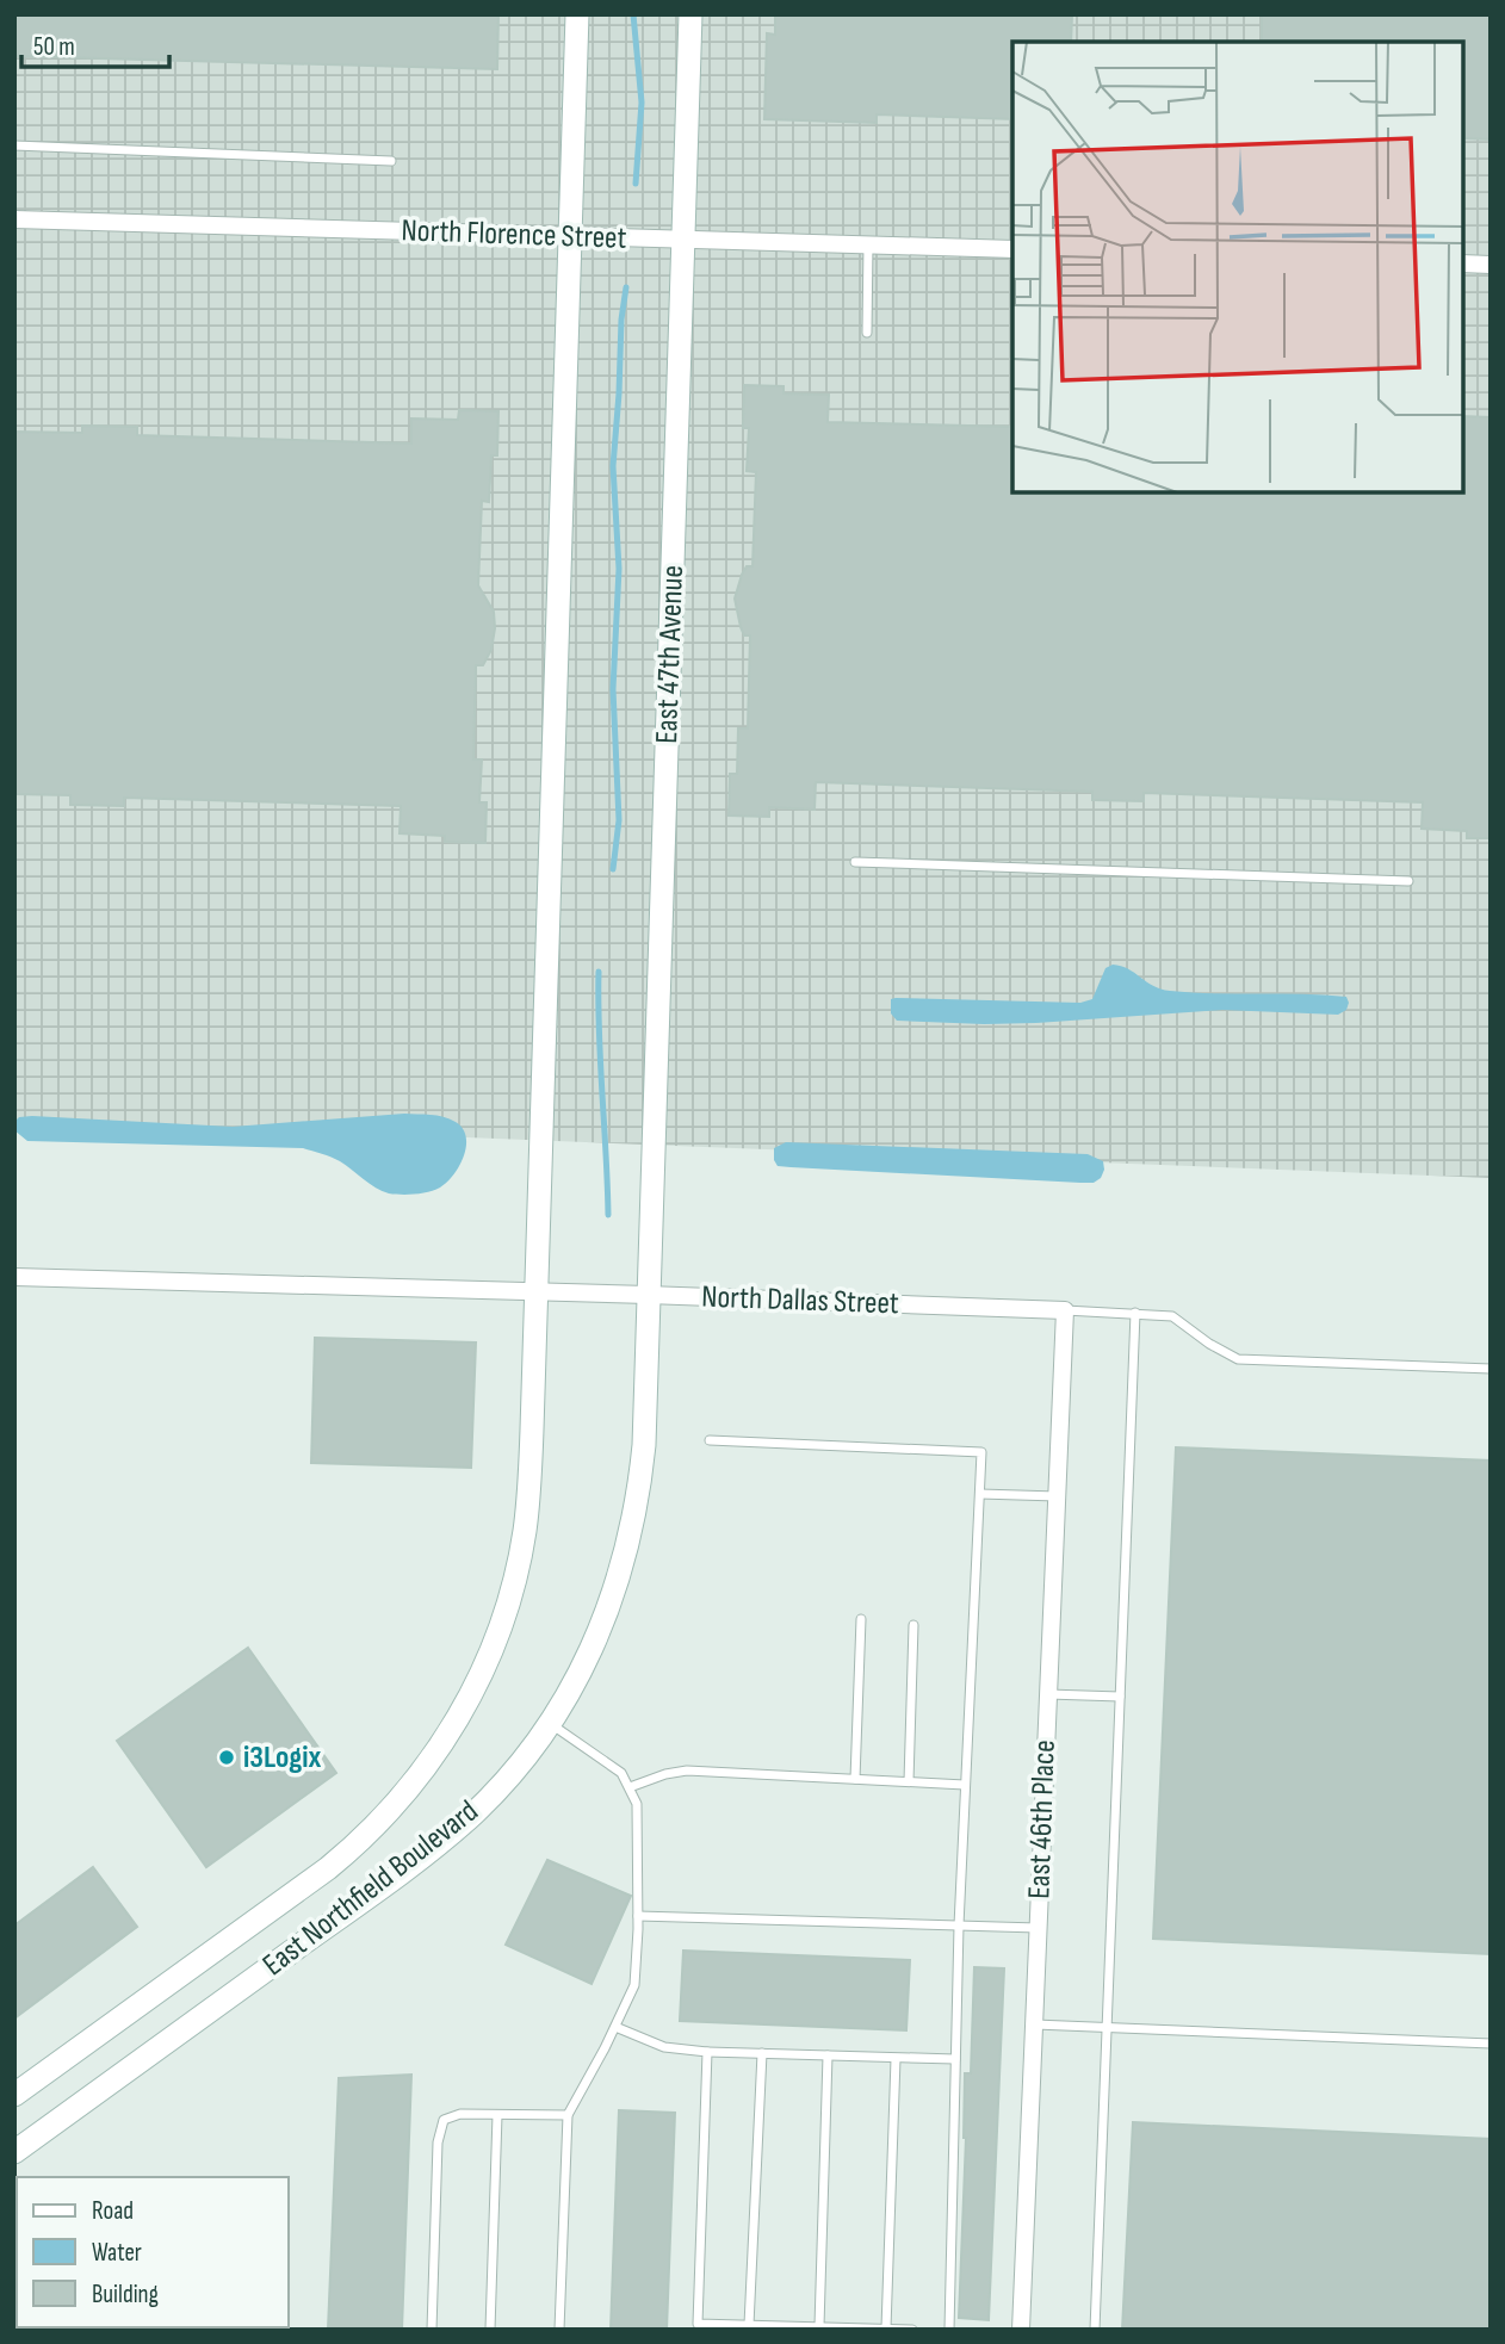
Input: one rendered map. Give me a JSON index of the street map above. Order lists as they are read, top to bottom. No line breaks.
{"streets":{"main road":["East 47th Avenue","East Northfield Boulevard"],"street":["North Florence Street","North Dallas Street","East 46th Place"]},"crossings":[["North Florence Street","East 47th Avenue"],["East 47th Avenue","North Dallas Street"],["East 47th Avenue","East Northfield Boulevard"],["North Dallas Street","East 46th Place"],["North Dallas Street","East Northfield Boulevard"]],"places":["i3Logix"],"legend":["Road","Water","Building"],"scale_bar":"50 m"}
